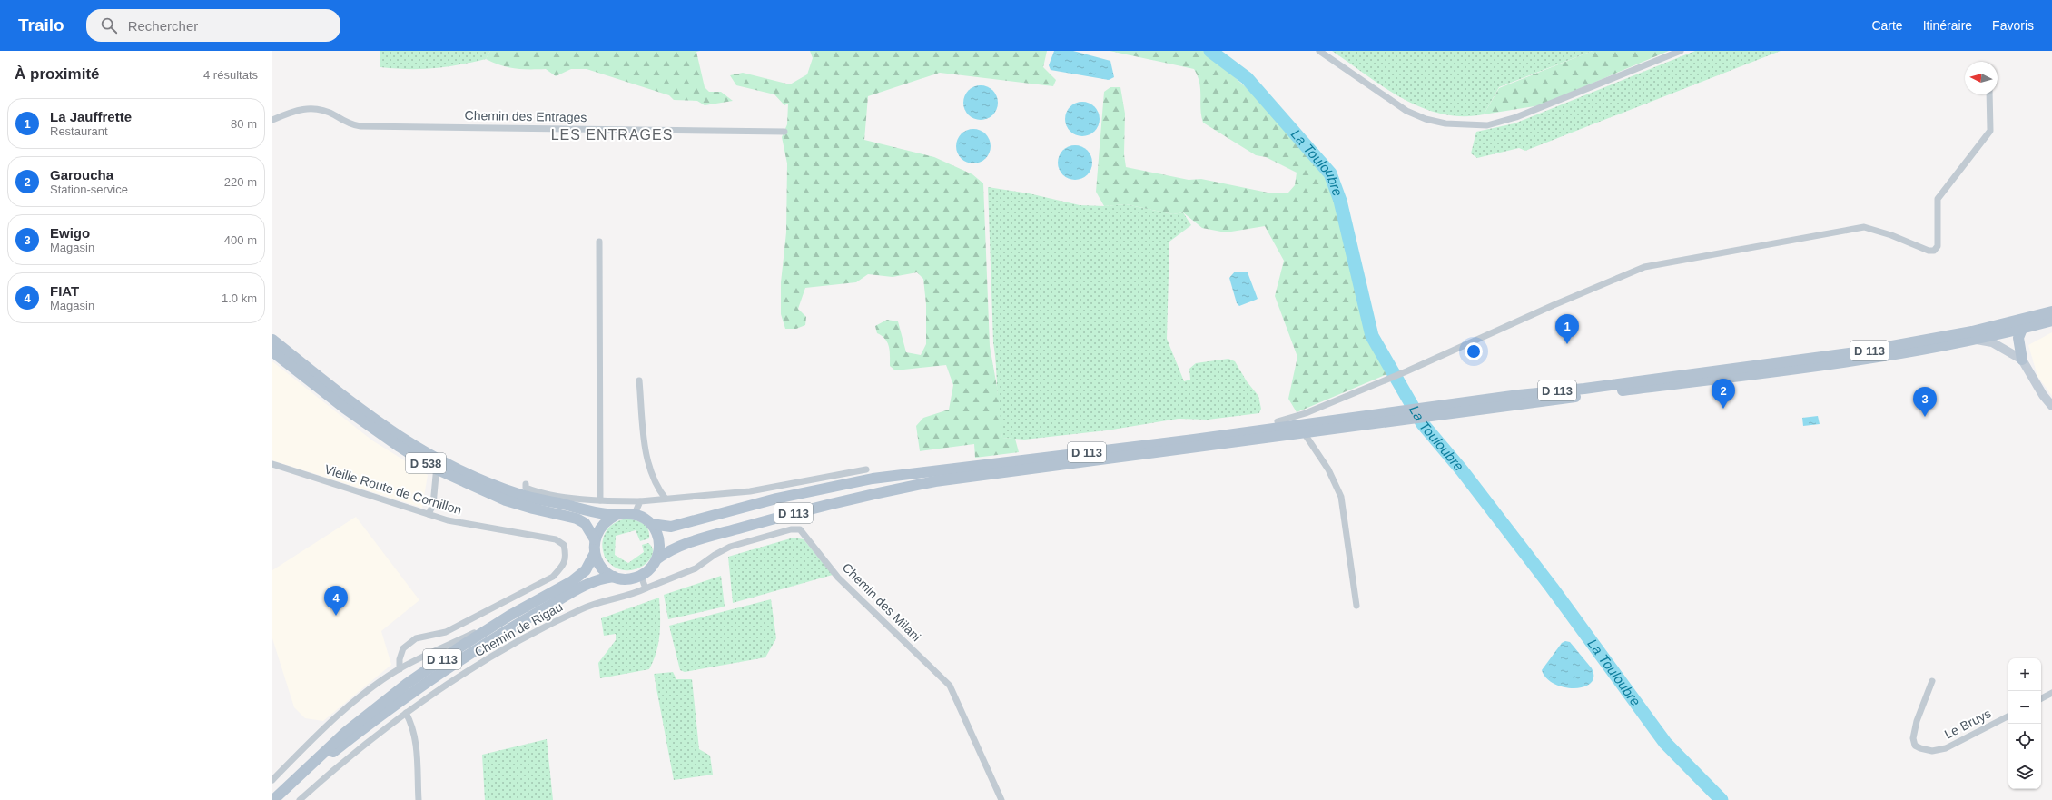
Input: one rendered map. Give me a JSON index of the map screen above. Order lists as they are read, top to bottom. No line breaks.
{"streets":{"main road":["D 113","D 538"],"street":["Chemin des Entrages","Vieille Route de Cornillon","Chemin des Milani","Chemin de Rigau","Le Bruys"]},"crossings":[["D 113","D 538"],["Chemin des Milani","Chemin de Rigau"]],"districts":["LES ENTRAGES"],"water":["La Touloubre"],"north":"left","page":{"header":"Trailo","search":"Rechercher","nav":["Carte","Itinéraire","Favoris"],"heading":["À proximité","4 résultats"],"list":[{"mark":"1","name":"La Jauffrette","note":"Restaurant","value":"80 m"},{"mark":"2","name":"Garoucha","note":"Station-service","value":"220 m"},{"mark":"3","name":"Ewigo","note":"Magasin","value":"400 m"},{"mark":"4","name":"FIAT","note":"Magasin","value":"1.0 km"}],"pins":["1","2","3","4"],"map_buttons":["+","−"]}}
